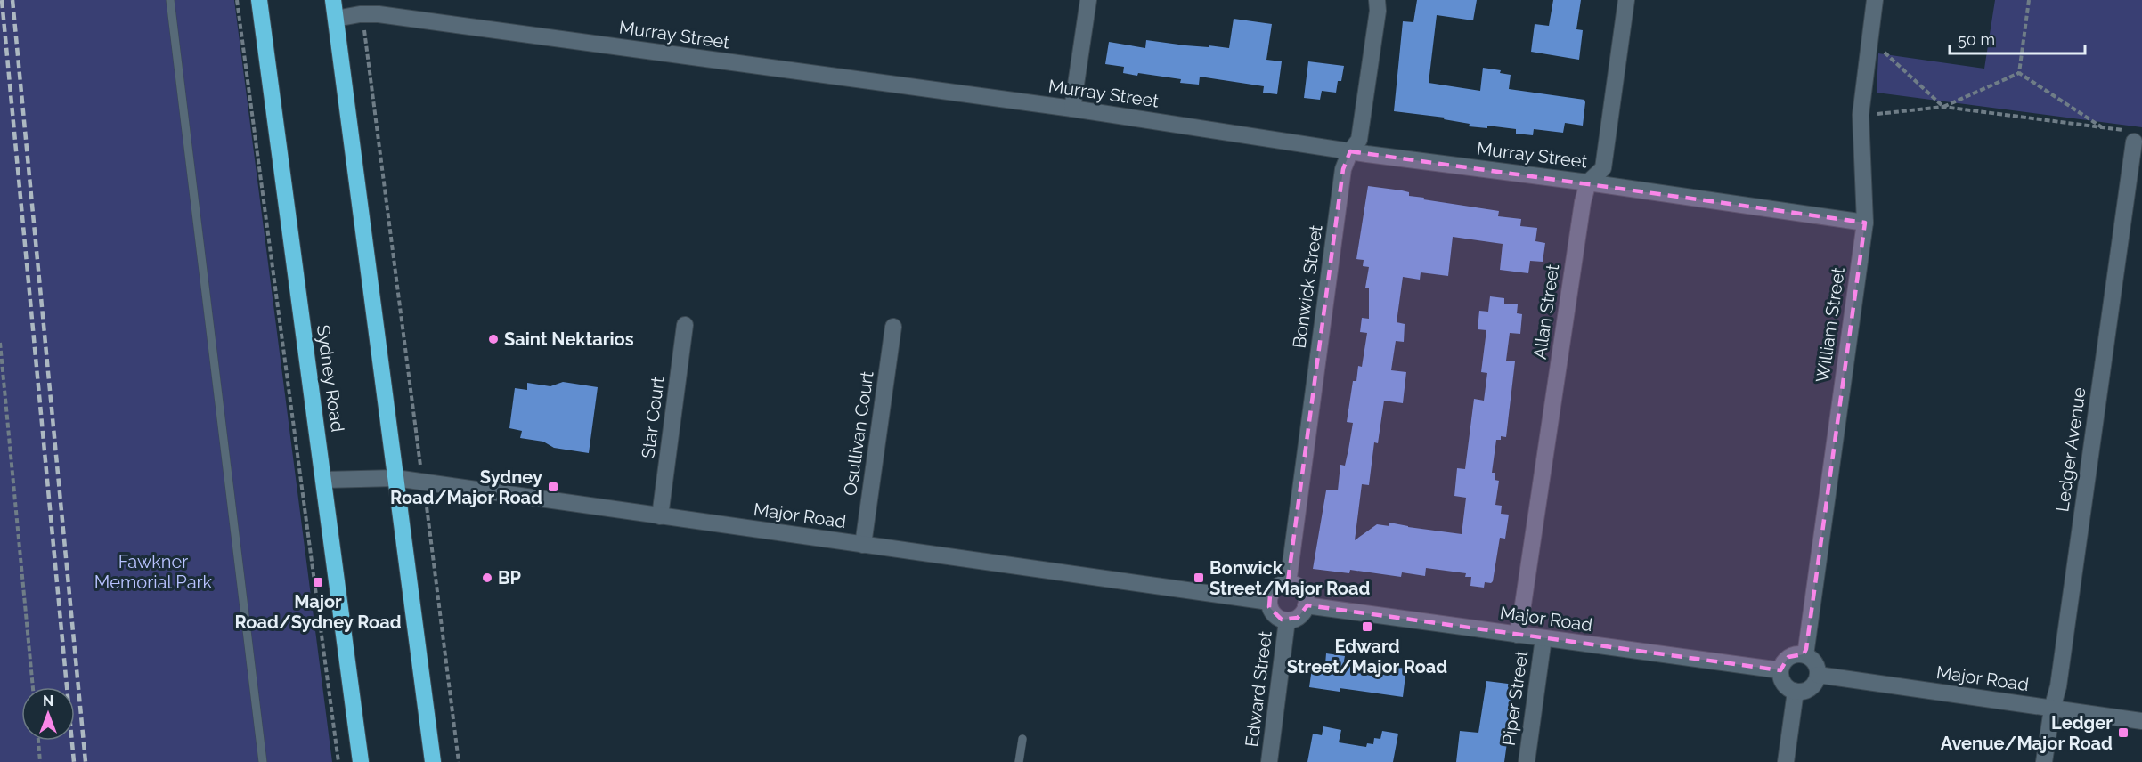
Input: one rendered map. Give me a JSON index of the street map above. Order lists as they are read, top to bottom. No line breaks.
{"streets":{"highway":["Sydney Road"],"street":["Murray Street","Bonwick Street","Allan Street","William Street","Star Court","Osullivan Court","Ledger Avenue","Major Road","Edward Street","Piper Street"]},"crossings":[["Murray Street","Bonwick Street"],["Murray Street","Allan Street"],["Murray Street","William Street"],["Bonwick Street","Major Road"],["Bonwick Street","Edward Street"],["Allan Street","Major Road"],["William Street","Major Road"],["Sydney Road","Major Road"],["Star Court","Major Road"],["Osullivan Court","Major Road"],["Ledger Avenue","Major Road"],["Major Road","Edward Street"],["Major Road","Piper Street"]],"parks":["Fawkner Memorial Park"],"places":{"other":["Saint Nektarios","BP"],"transit":["Sydney Road/Major Road","Bonwick Street/Major Road","Major Road/Sydney Road","Edward Street/Major Road","Ledger Avenue/Major Road"]},"scale_bar":"50 m","north":"top"}
